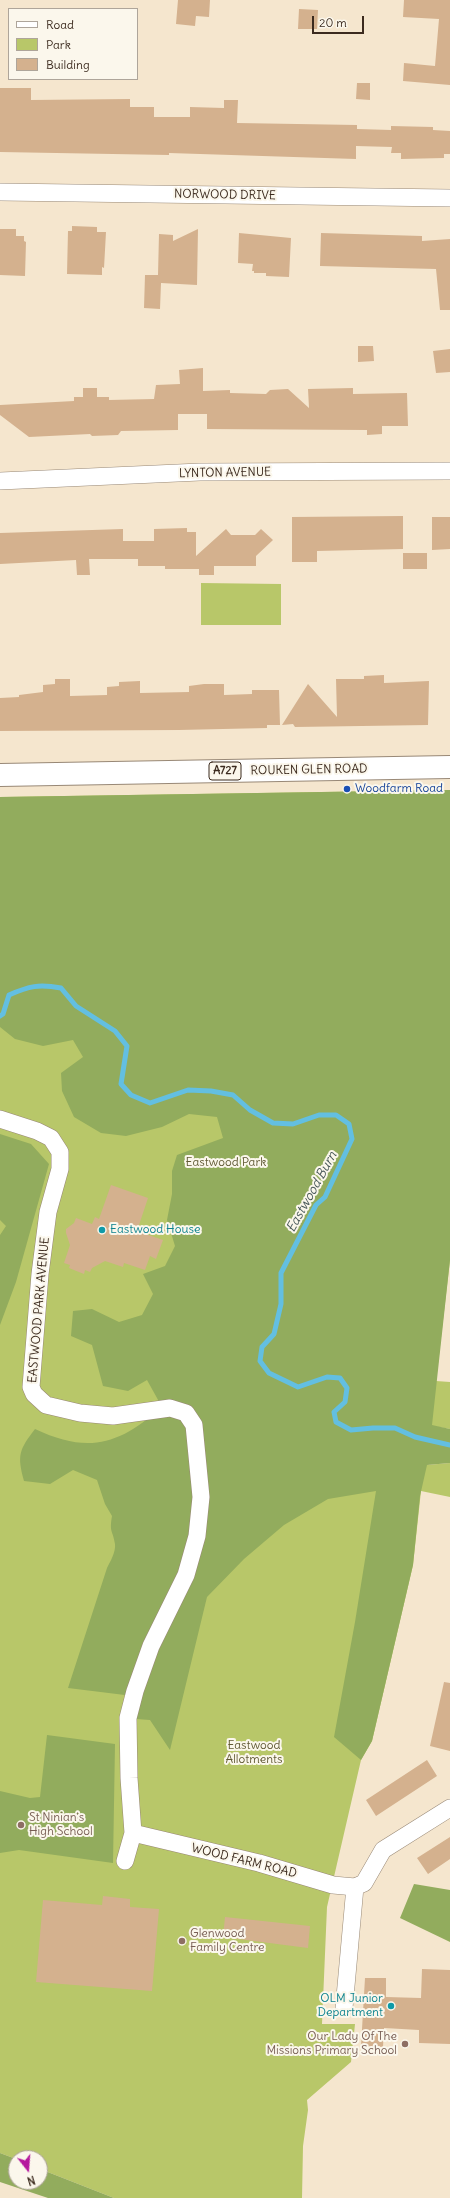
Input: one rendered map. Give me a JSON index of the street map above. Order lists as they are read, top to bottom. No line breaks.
{"streets":{"main road":["ROUKEN GLEN ROAD","A727"],"street":["NORWOOD DRIVE","LYNTON AVENUE","EASTWOOD PARK AVENUE","WOOD FARM ROAD"]},"crossings":[["EASTWOOD PARK AVENUE","WOOD FARM ROAD"]],"water":["Eastwood Burn"],"parks":["Eastwood Park","Eastwood Allotments"],"places":["Woodfarm Road","Eastwood House","St Ninian's High School","Glenwood Family Centre","OLM Junior Department","Our Lady Of The Missions Primary School"],"legend":["Road","Park","Building"],"scale_bar":"20 m","north":"bottom"}
